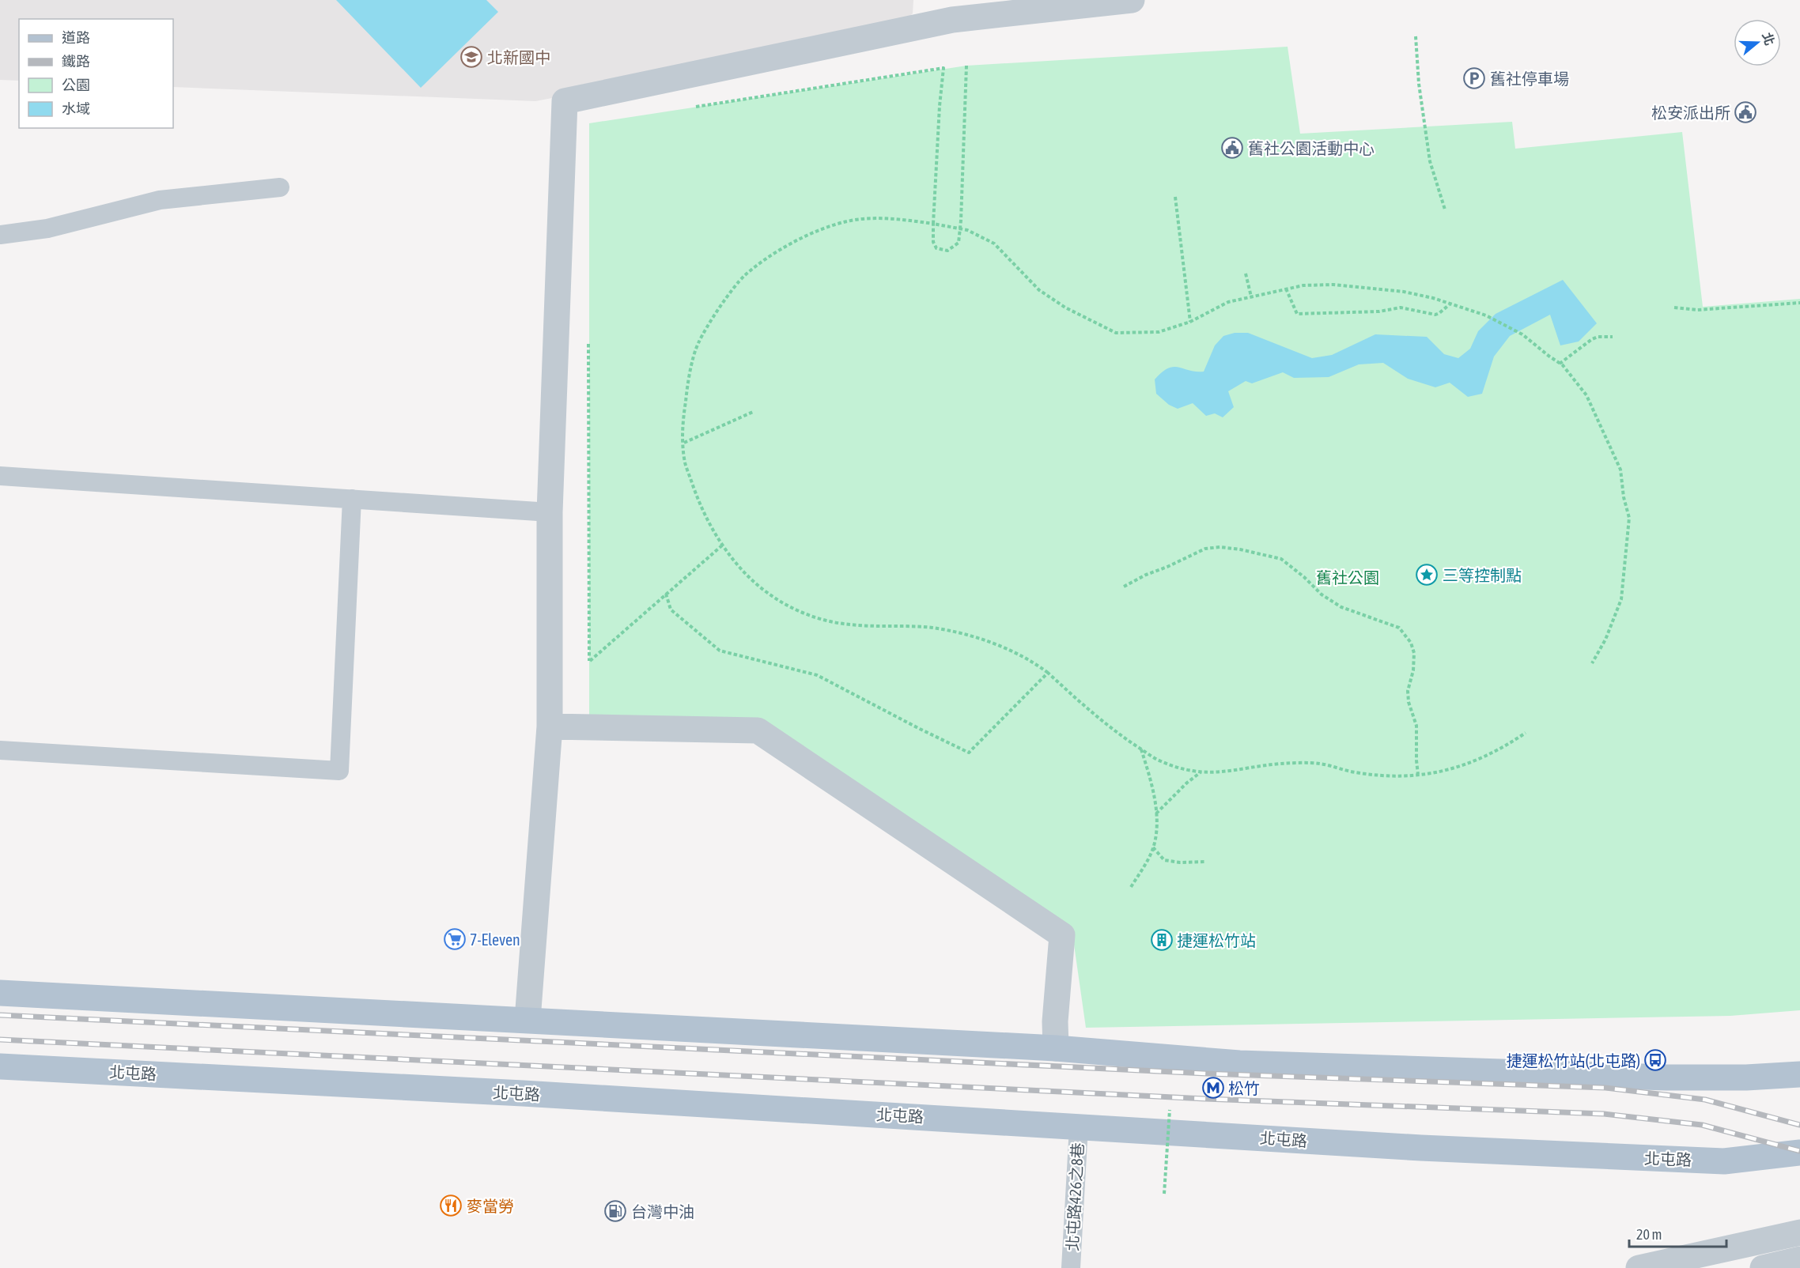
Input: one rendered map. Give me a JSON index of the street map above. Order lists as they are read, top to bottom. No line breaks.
{"streets":{"main road":["北屯路"],"lane":["北屯路426之8巷"]},"crossings":[["北屯路","北屯路426之8巷"]],"parks":["舊社公園"],"places":{"school or university":["北新國中"],"parking":["舊社停車場"],"public building":["松安派出所","舊社公園活動中心"],"place":["三等控制點"],"supermarket":["7-Eleven"],"building":["捷運松竹站"],"bus stop":["捷運松竹站(北屯路)"],"metro station":["松竹"],"restaurant":["麥當勞"],"fuel station":["台灣中油"]},"legend":["道路","鐵路","公園","水域"],"scale_bar":"20 m","north":"right"}
